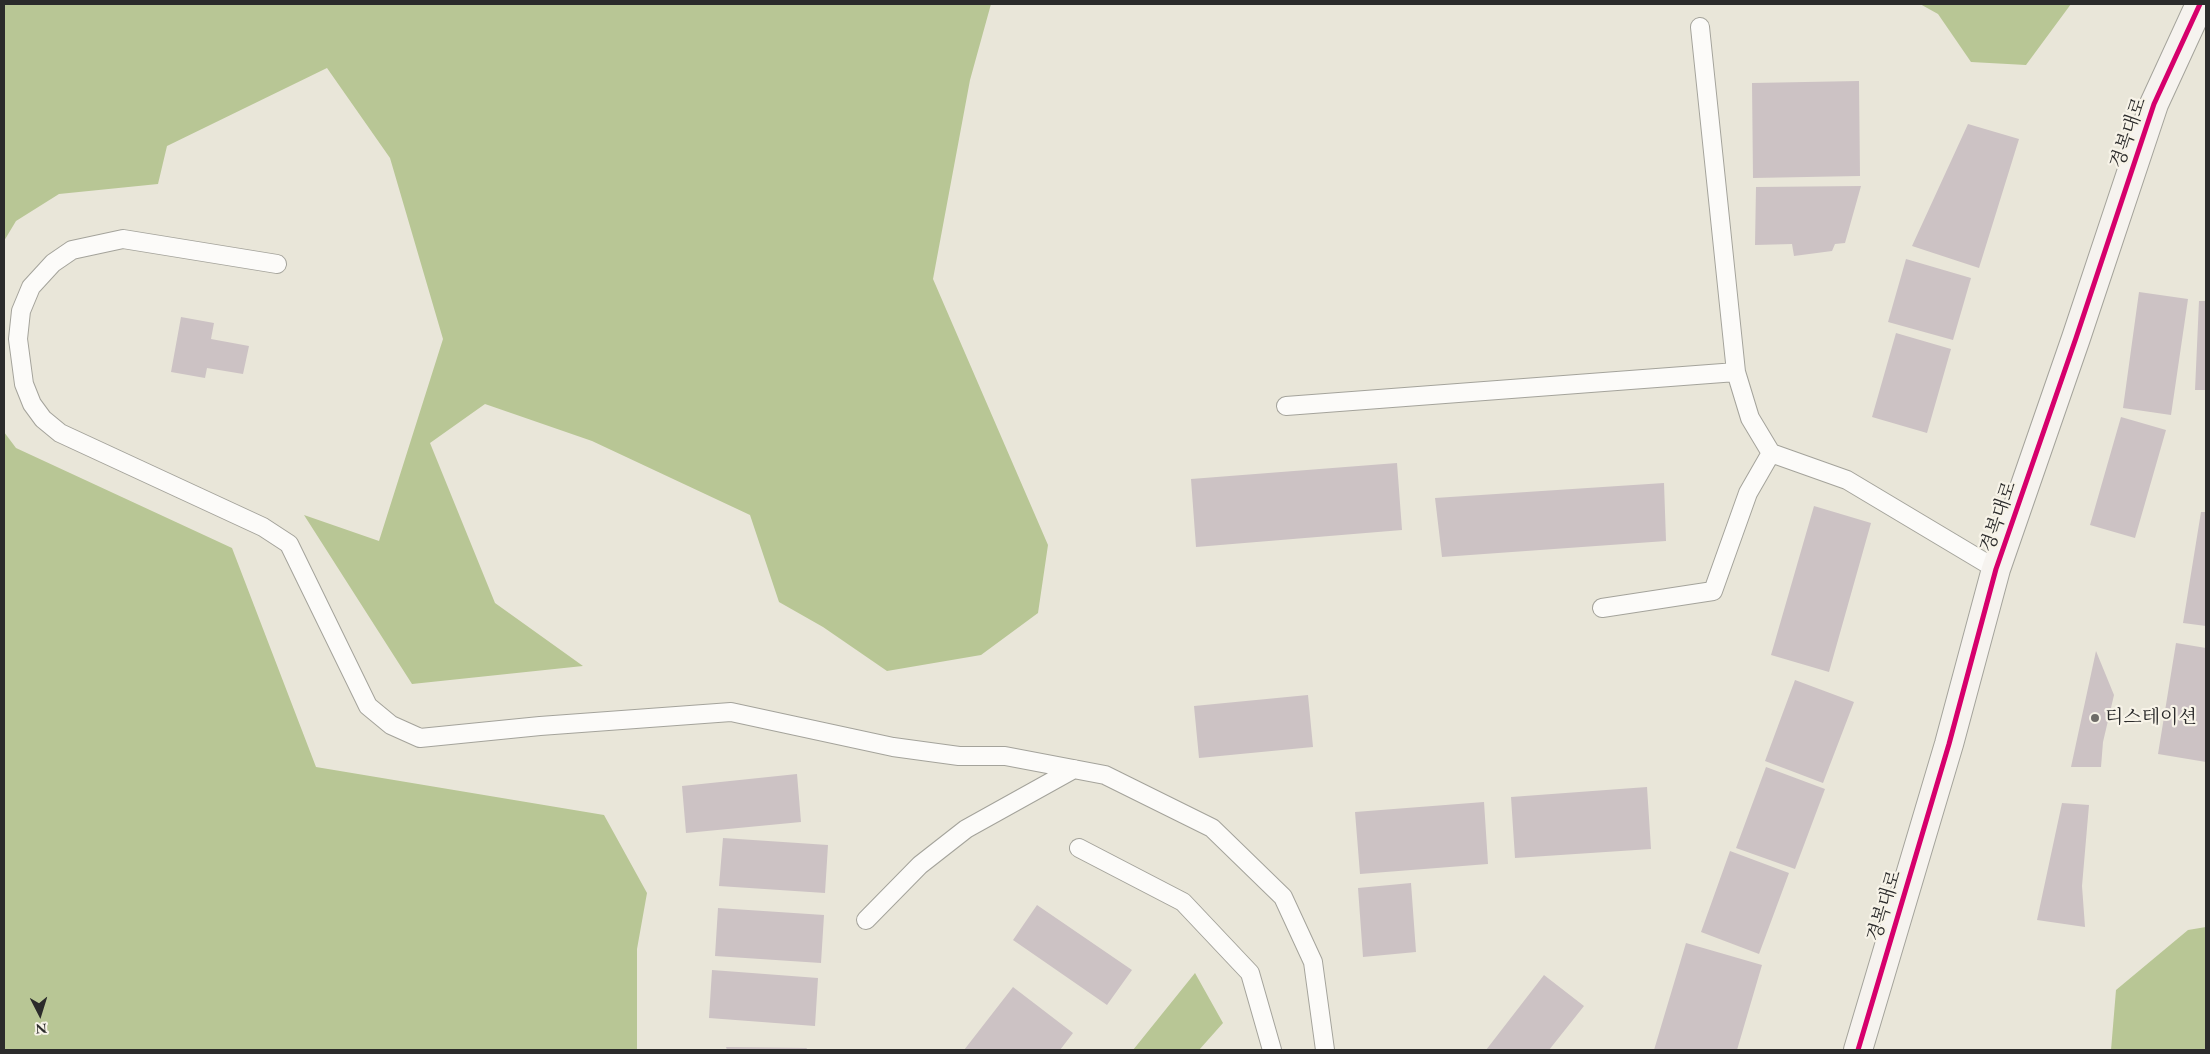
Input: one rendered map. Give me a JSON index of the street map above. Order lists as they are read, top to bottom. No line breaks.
{"streets":{"street":["경복대로"]},"places":["티스테이션"],"north":"bottom"}
